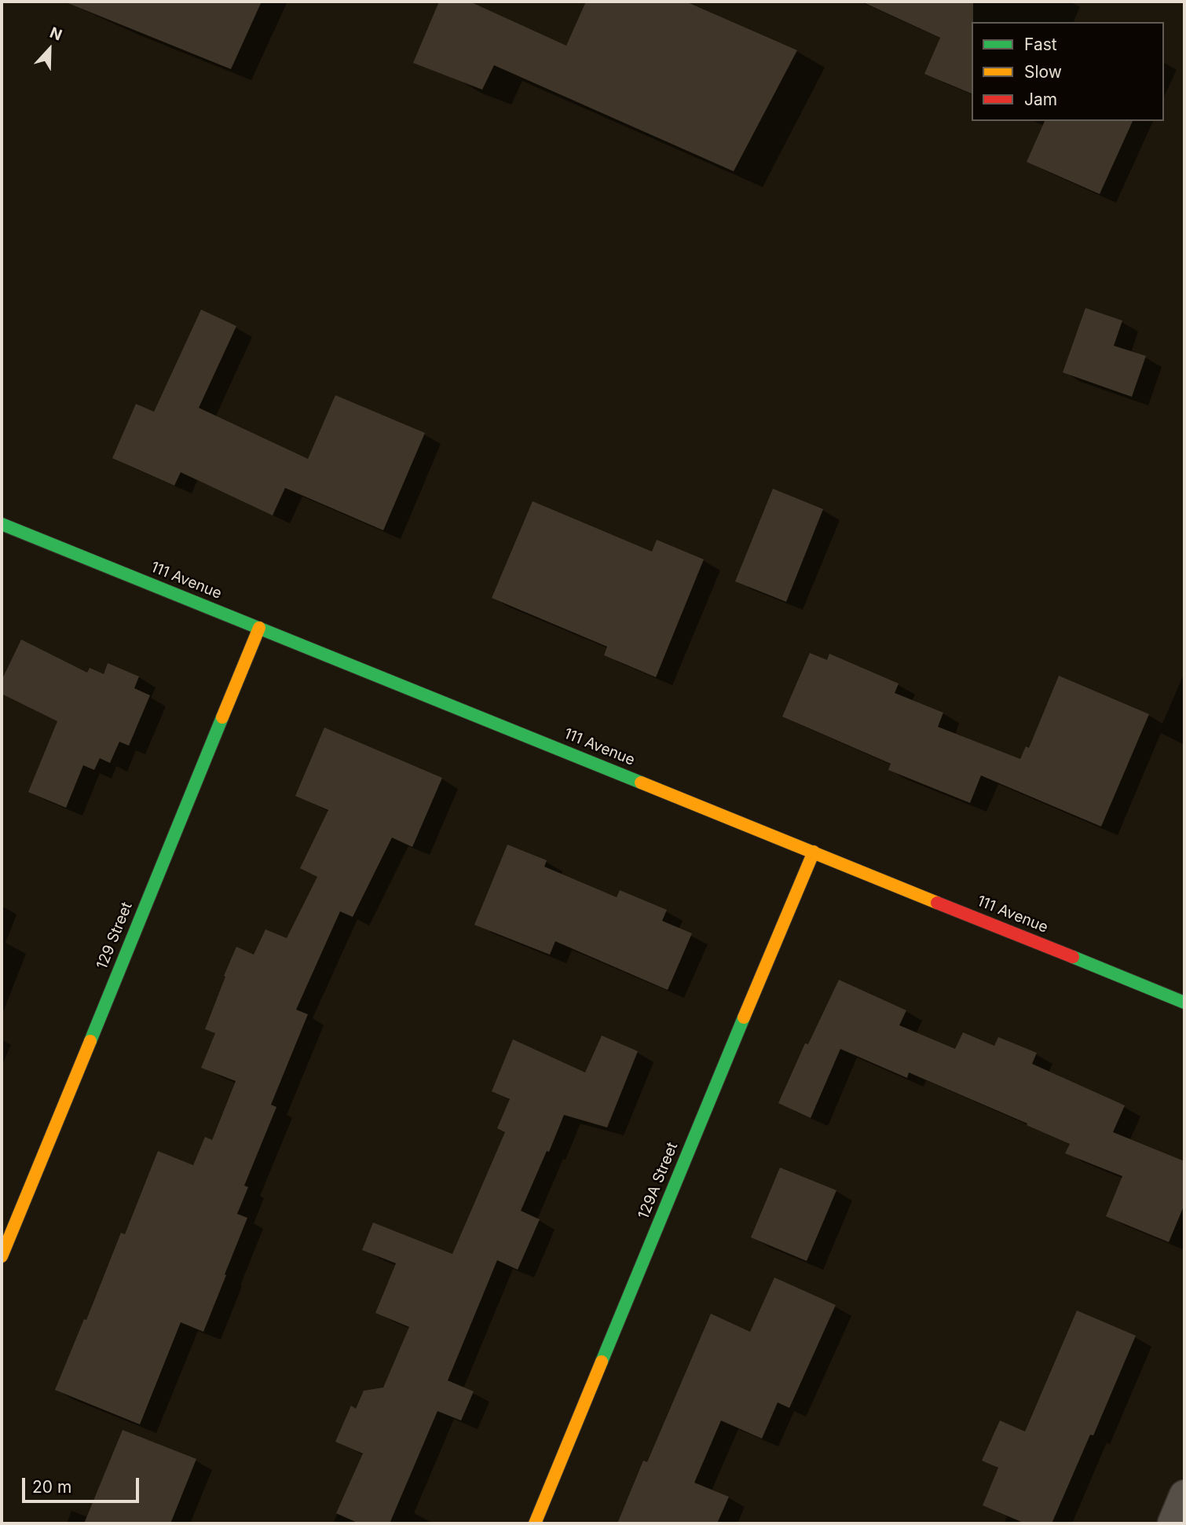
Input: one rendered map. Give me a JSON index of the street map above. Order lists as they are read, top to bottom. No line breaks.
{"streets":{"street":["111 Avenue","129 Street","129A Street"]},"crossings":[["111 Avenue","129 Street"],["111 Avenue","129A Street"]],"legend":["Fast","Slow","Jam"],"scale_bar":"20 m","north":"top"}
